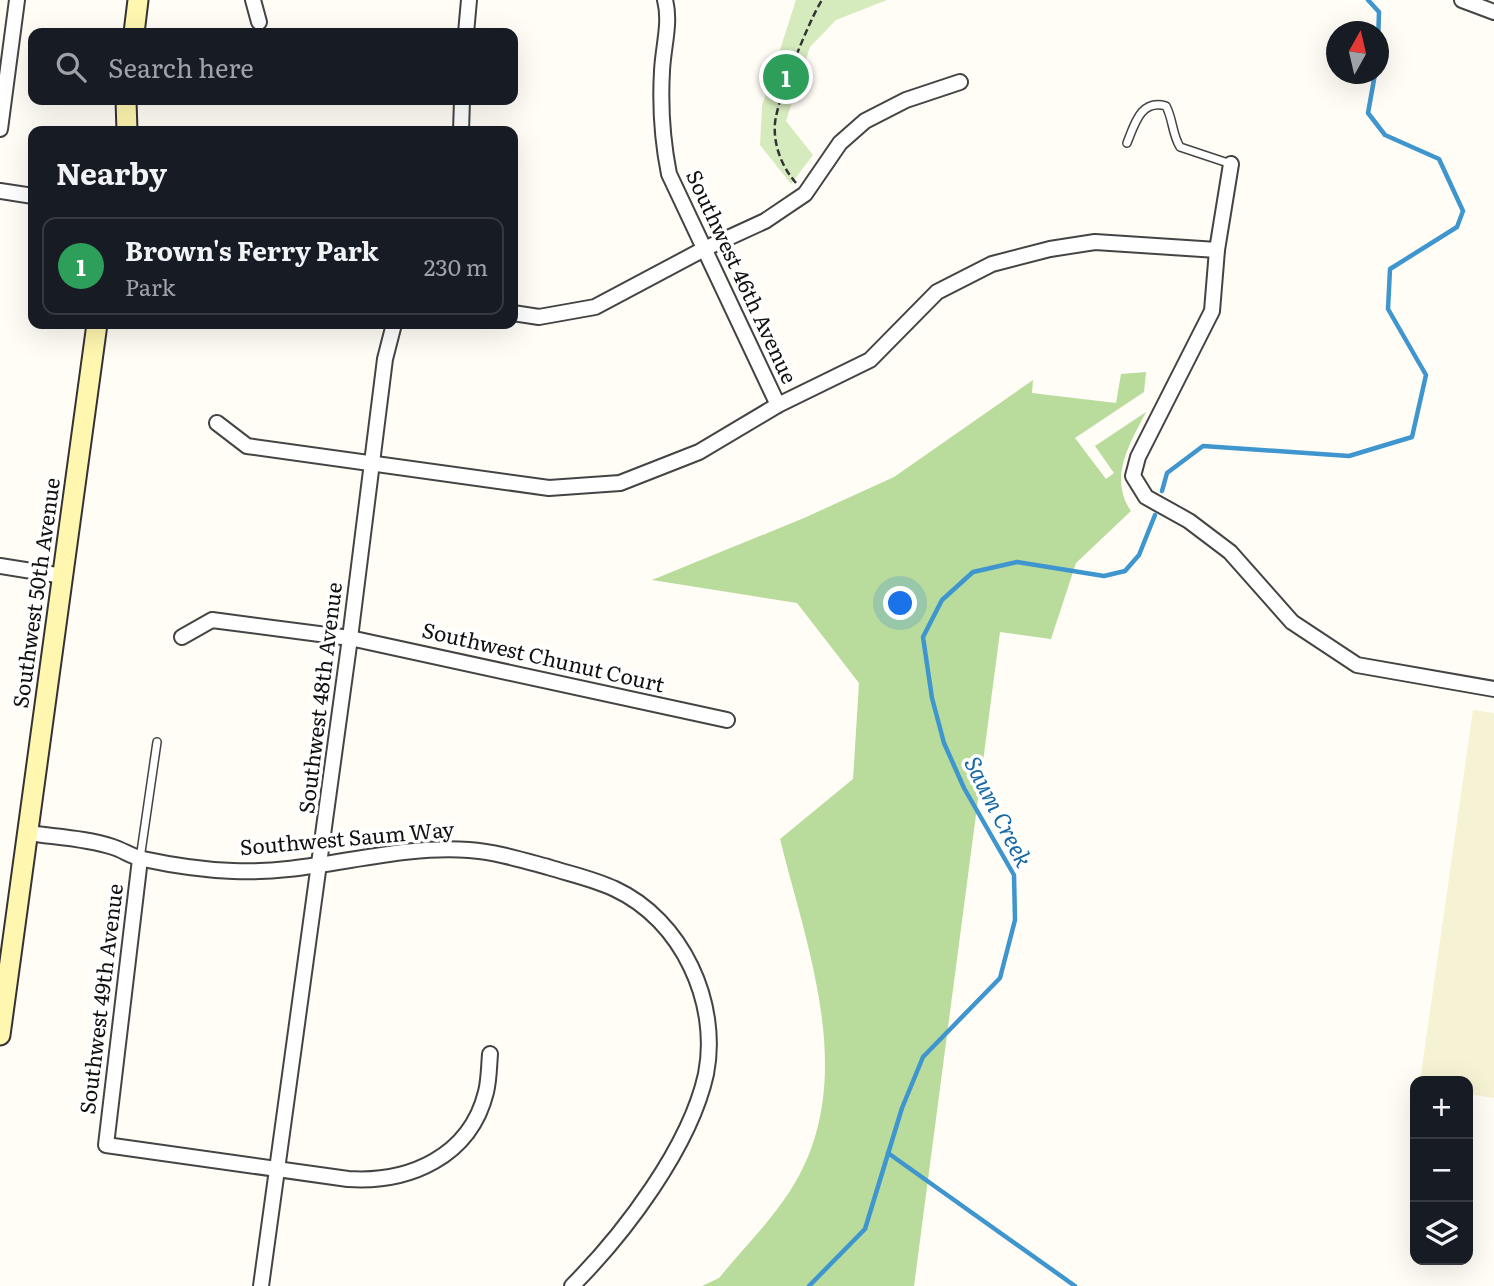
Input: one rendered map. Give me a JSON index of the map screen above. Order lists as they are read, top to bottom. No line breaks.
{"streets":{"street":["Southwest 46th Avenue","Southwest 50th Avenue","Southwest Chunut Court","Southwest 48th Avenue","Southwest Saum Way","Southwest 49th Avenue"]},"crossings":[["Southwest 50th Avenue","Southwest Saum Way"],["Southwest Chunut Court","Southwest 48th Avenue"],["Southwest 48th Avenue","Southwest Saum Way"],["Southwest 48th Avenue","Southwest 49th Avenue"],["Southwest Saum Way","Southwest 49th Avenue"]],"water":["Saum Creek"],"north":"top","page":{"search":"Search here","pins":"1","heading":"Nearby","list":[{"mark":"1","name":"Brown's Ferry Park","note":"Park","value":"230 m"}],"map_buttons":["+","−"]}}
